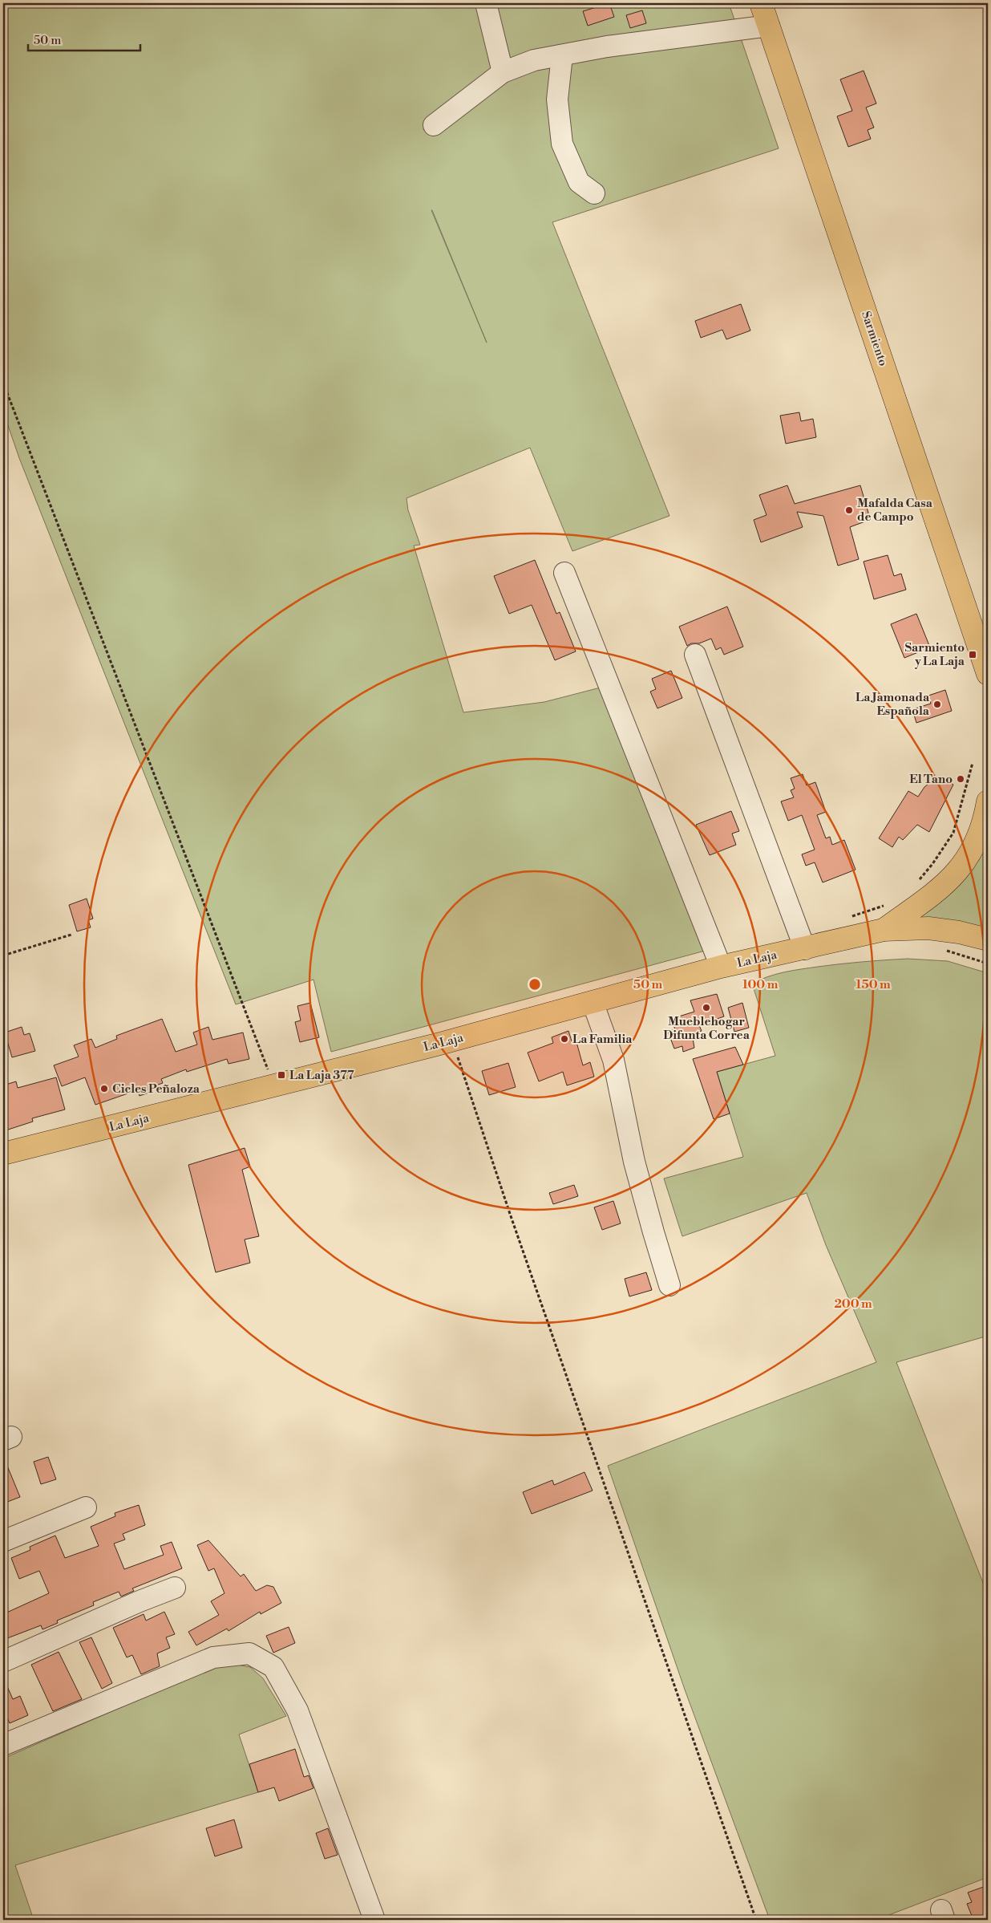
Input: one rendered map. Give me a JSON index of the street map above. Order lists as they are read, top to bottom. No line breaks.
{"streets":{"main road":["Sarmiento","La Laja"]},"places":{"other":["Mafalda Casa de Campo","La Jamonada Española","El Tano","Mueblehogar Difunta Correa","La Familia","Cicles Peñaloza"],"transit":["Sarmiento y La Laja","La Laja 377"]},"scale_bar":"50 m","rings":["50 m","100 m","150 m","200 m"]}
